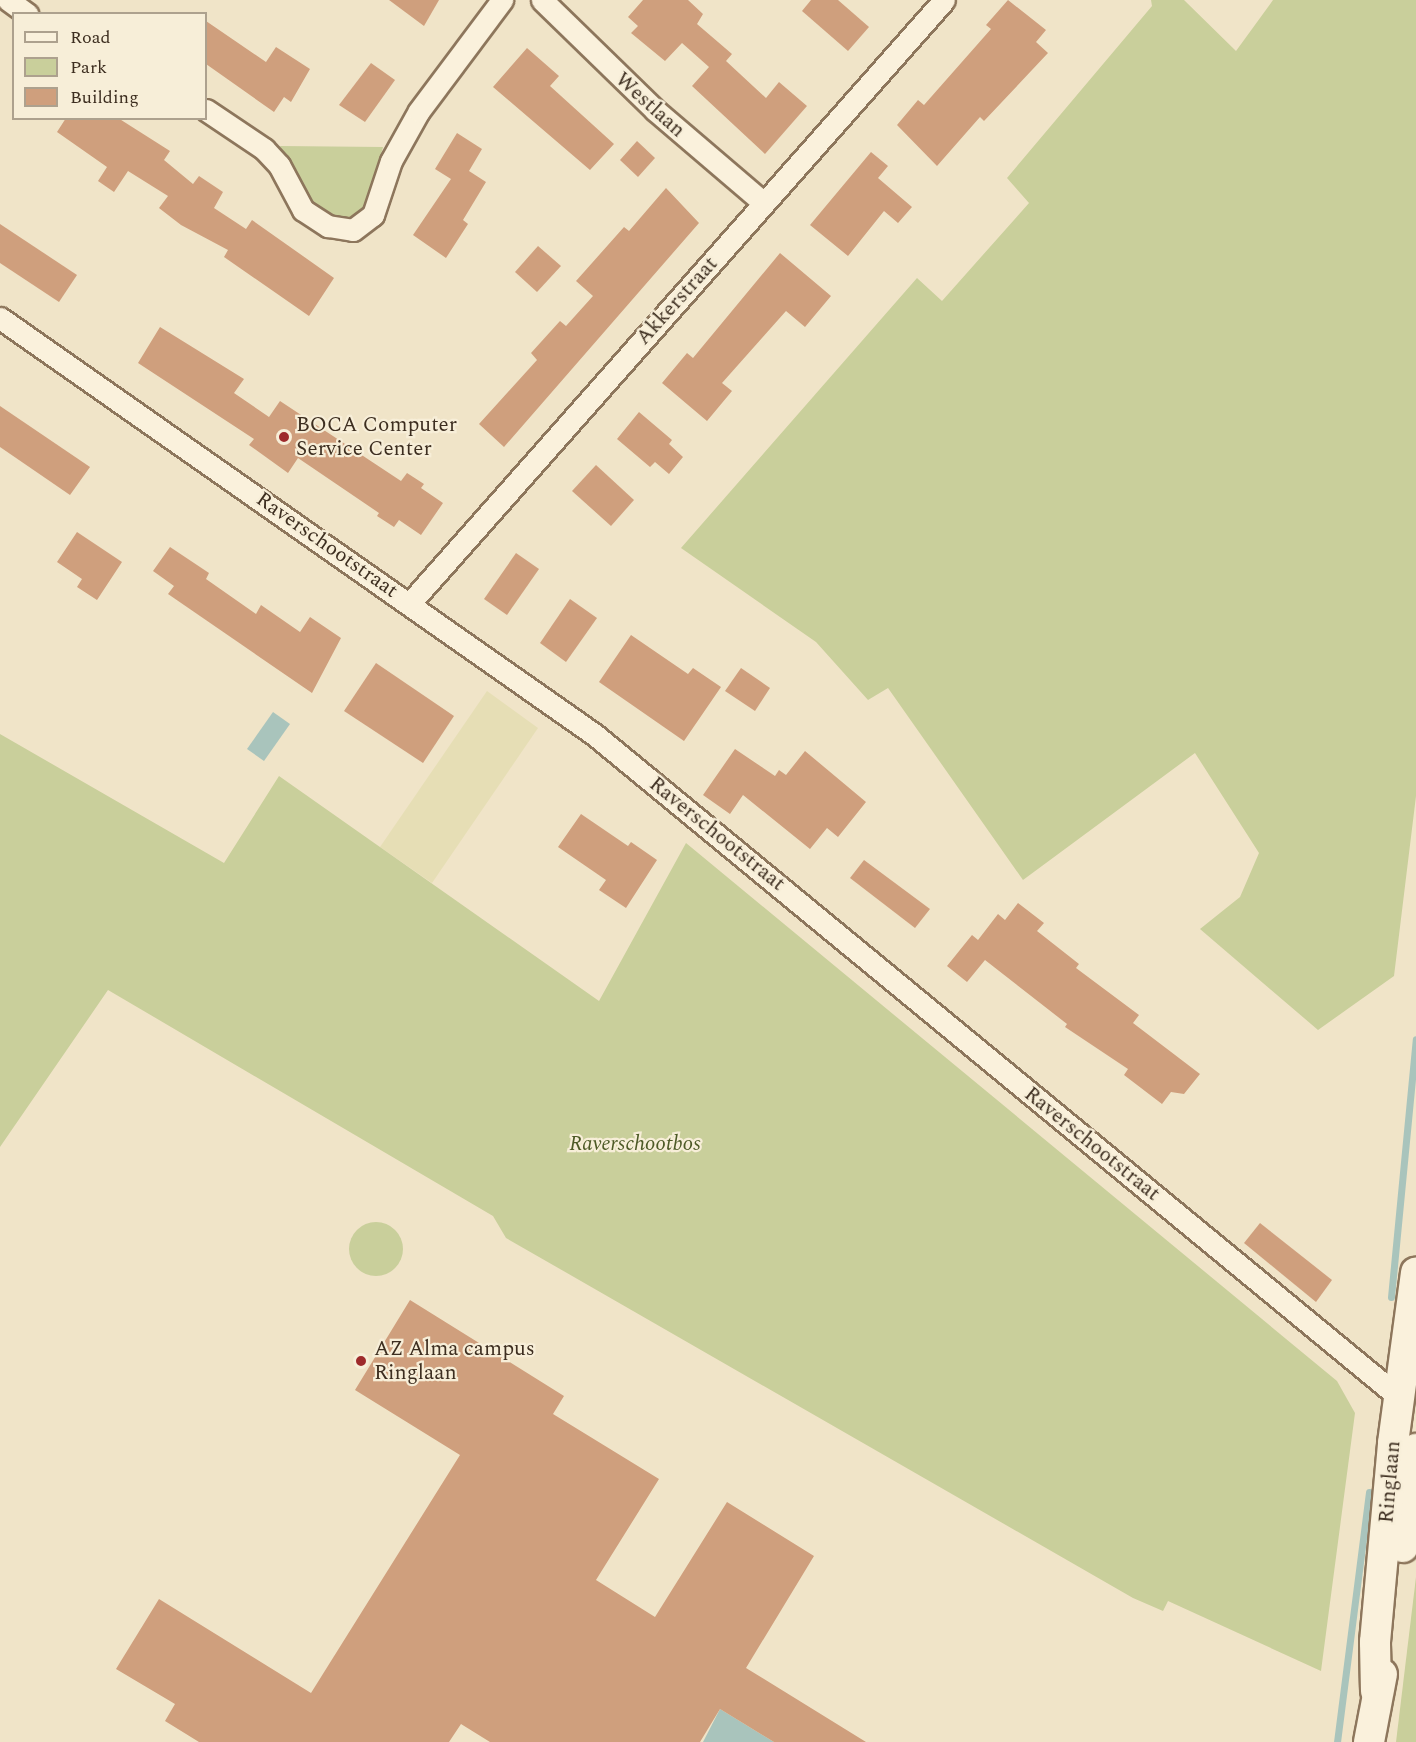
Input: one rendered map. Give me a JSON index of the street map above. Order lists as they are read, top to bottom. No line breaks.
{"streets":{"main road":["Ringlaan"],"street":["Westlaan","Akkerstraat","Raverschootstraat"]},"crossings":[["Westlaan","Akkerstraat"],["Akkerstraat","Raverschootstraat"],["Raverschootstraat","Ringlaan"]],"parks":["Raverschootbos"],"places":["BOCA Computer Service Center","AZ Alma campus Ringlaan"],"legend":["Road","Park","Building"]}
